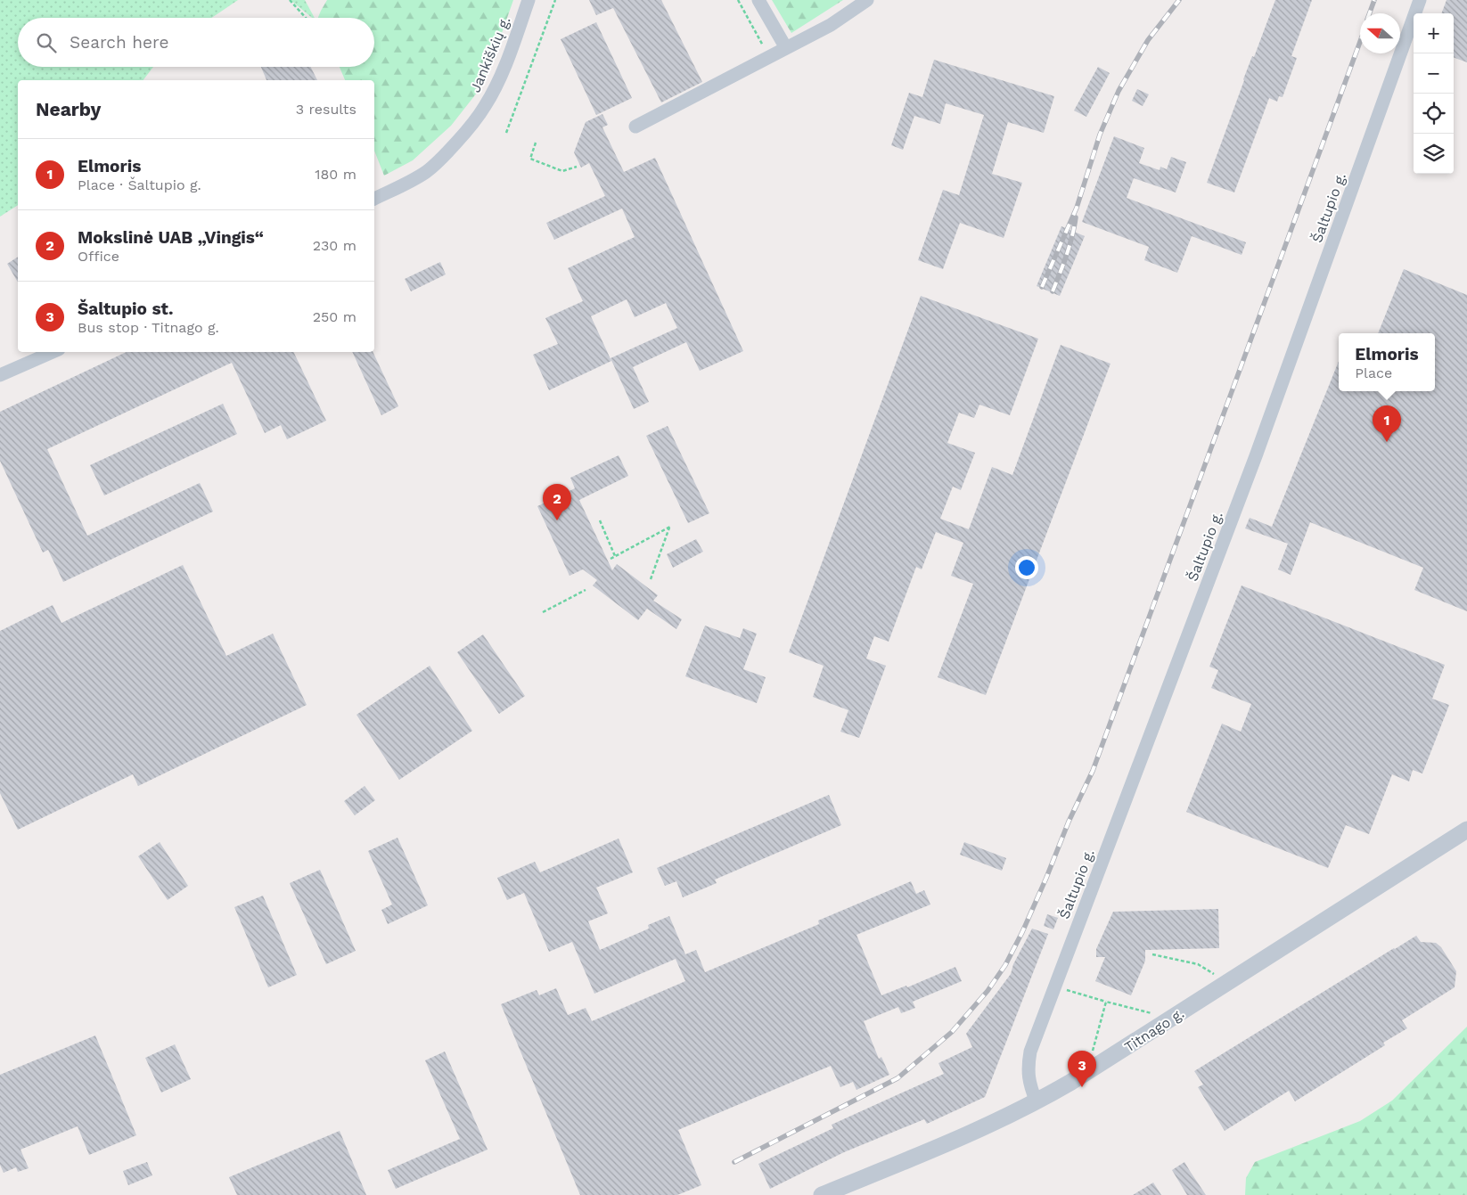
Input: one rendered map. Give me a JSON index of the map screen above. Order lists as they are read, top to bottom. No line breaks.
{"streets":{"street":["Jankiškių g.","Šaltupio g.","Titnago g."]},"crossings":[["Šaltupio g.","Titnago g."]],"north":"left","page":{"map_buttons":["+","−"],"search":"Search here","heading":["Nearby","3 results"],"list":[{"mark":"1","name":"Elmoris","note":"Place · Šaltupio g.","value":"180 m"},{"mark":"2","name":"Mokslinė UAB „Vingis“","note":"Office","value":"230 m"},{"mark":"3","name":"Šaltupio st.","note":"Bus stop · Titnago g.","value":"250 m"}],"popup":["Elmoris","Place"],"pins":["1","2","3"]}}
